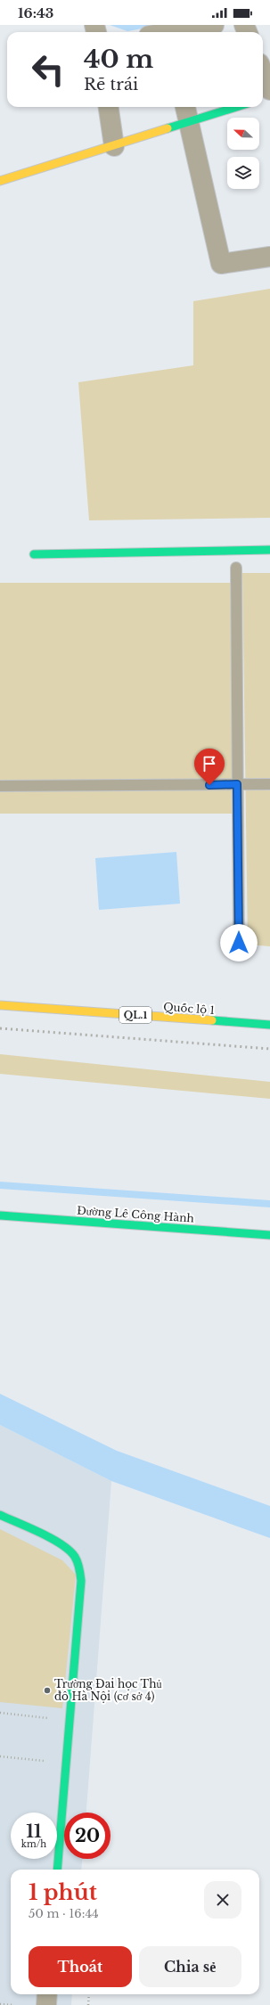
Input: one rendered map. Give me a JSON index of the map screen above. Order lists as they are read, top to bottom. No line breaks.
{"streets":{"main road":["Quốc lộ 1","QL.1","Đường Lê Công Hành"]},"places":["Trường Đại học Thủ đô Hà Nội (cơ sở 4)"],"north":"left","page":{"status":"16:43","turn":["40 m","Rẽ trái"],"speed":"11 km/h","limit":"20","heading":["1 phút","50 m · 16:44"],"buttons":["Thoát","Chia sẻ"]}}
